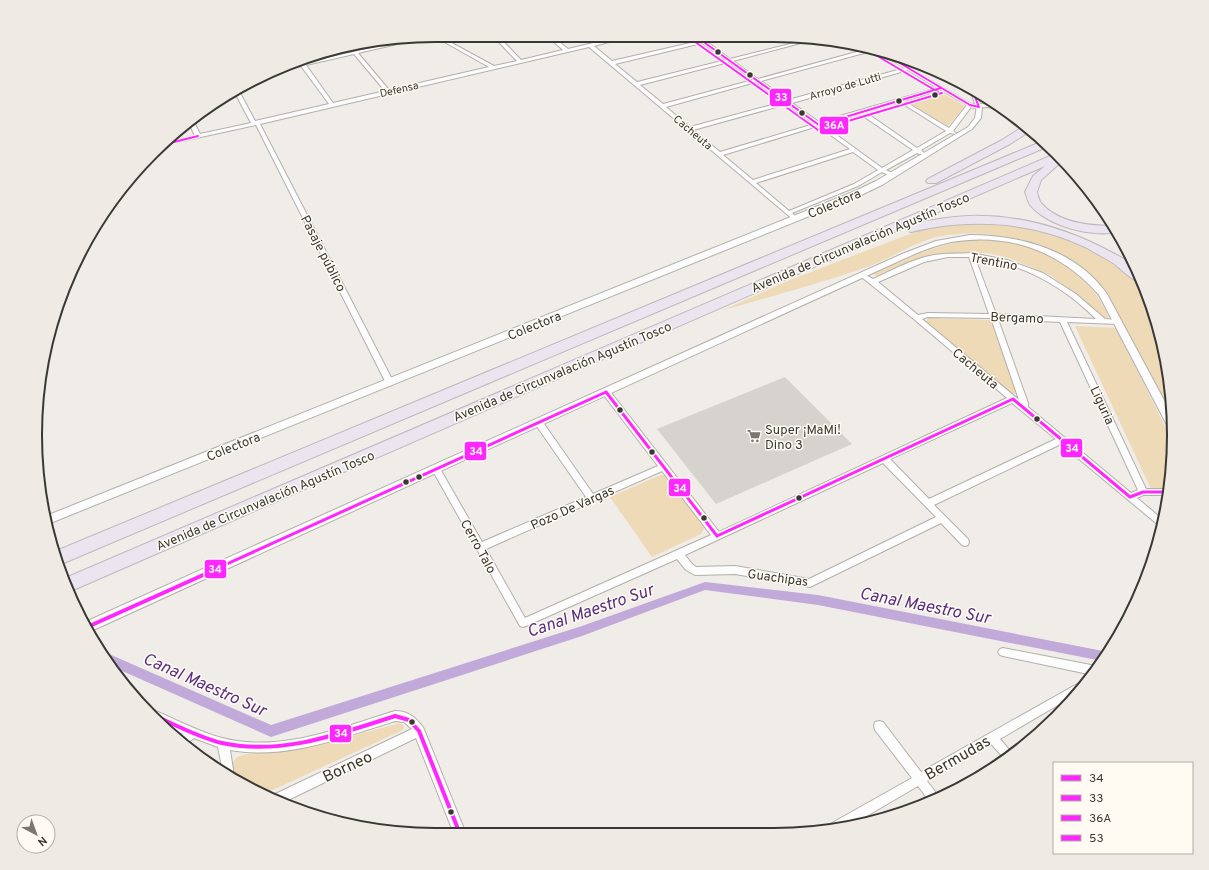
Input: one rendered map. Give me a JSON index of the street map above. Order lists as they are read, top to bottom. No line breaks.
{"streets":{"highway":["Avenida de Circunvalación Agustín Tosco"],"street":["Arroyo de Lutti","Defensa","Cacheuta","Colectora","Pasaje público","Trentino","Bergamo","Liguria","Pozo De Vargas","Cerro Talo","Guachipas","Bermudas","Borneo"]},"crossings":[["Arroyo de Lutti","Cacheuta"],["Defensa","Cacheuta"],["Defensa","Pasaje público"],["Cacheuta","Colectora"],["Cacheuta","Trentino"],["Cacheuta","Bergamo"],["Colectora","Pasaje público"],["Trentino","Bergamo"],["Bergamo","Liguria"],["Pozo De Vargas","Cerro Talo"],["Cerro Talo","Guachipas"]],"water":["Canal Maestro Sur"],"places":{"supermarket":["Super ¡MaMi! Dino 3"]},"lines":["transit line 33","transit line 36A","transit line 53","transit line 34"],"legend":["34","33","36A","53"],"north":"bottom right"}
